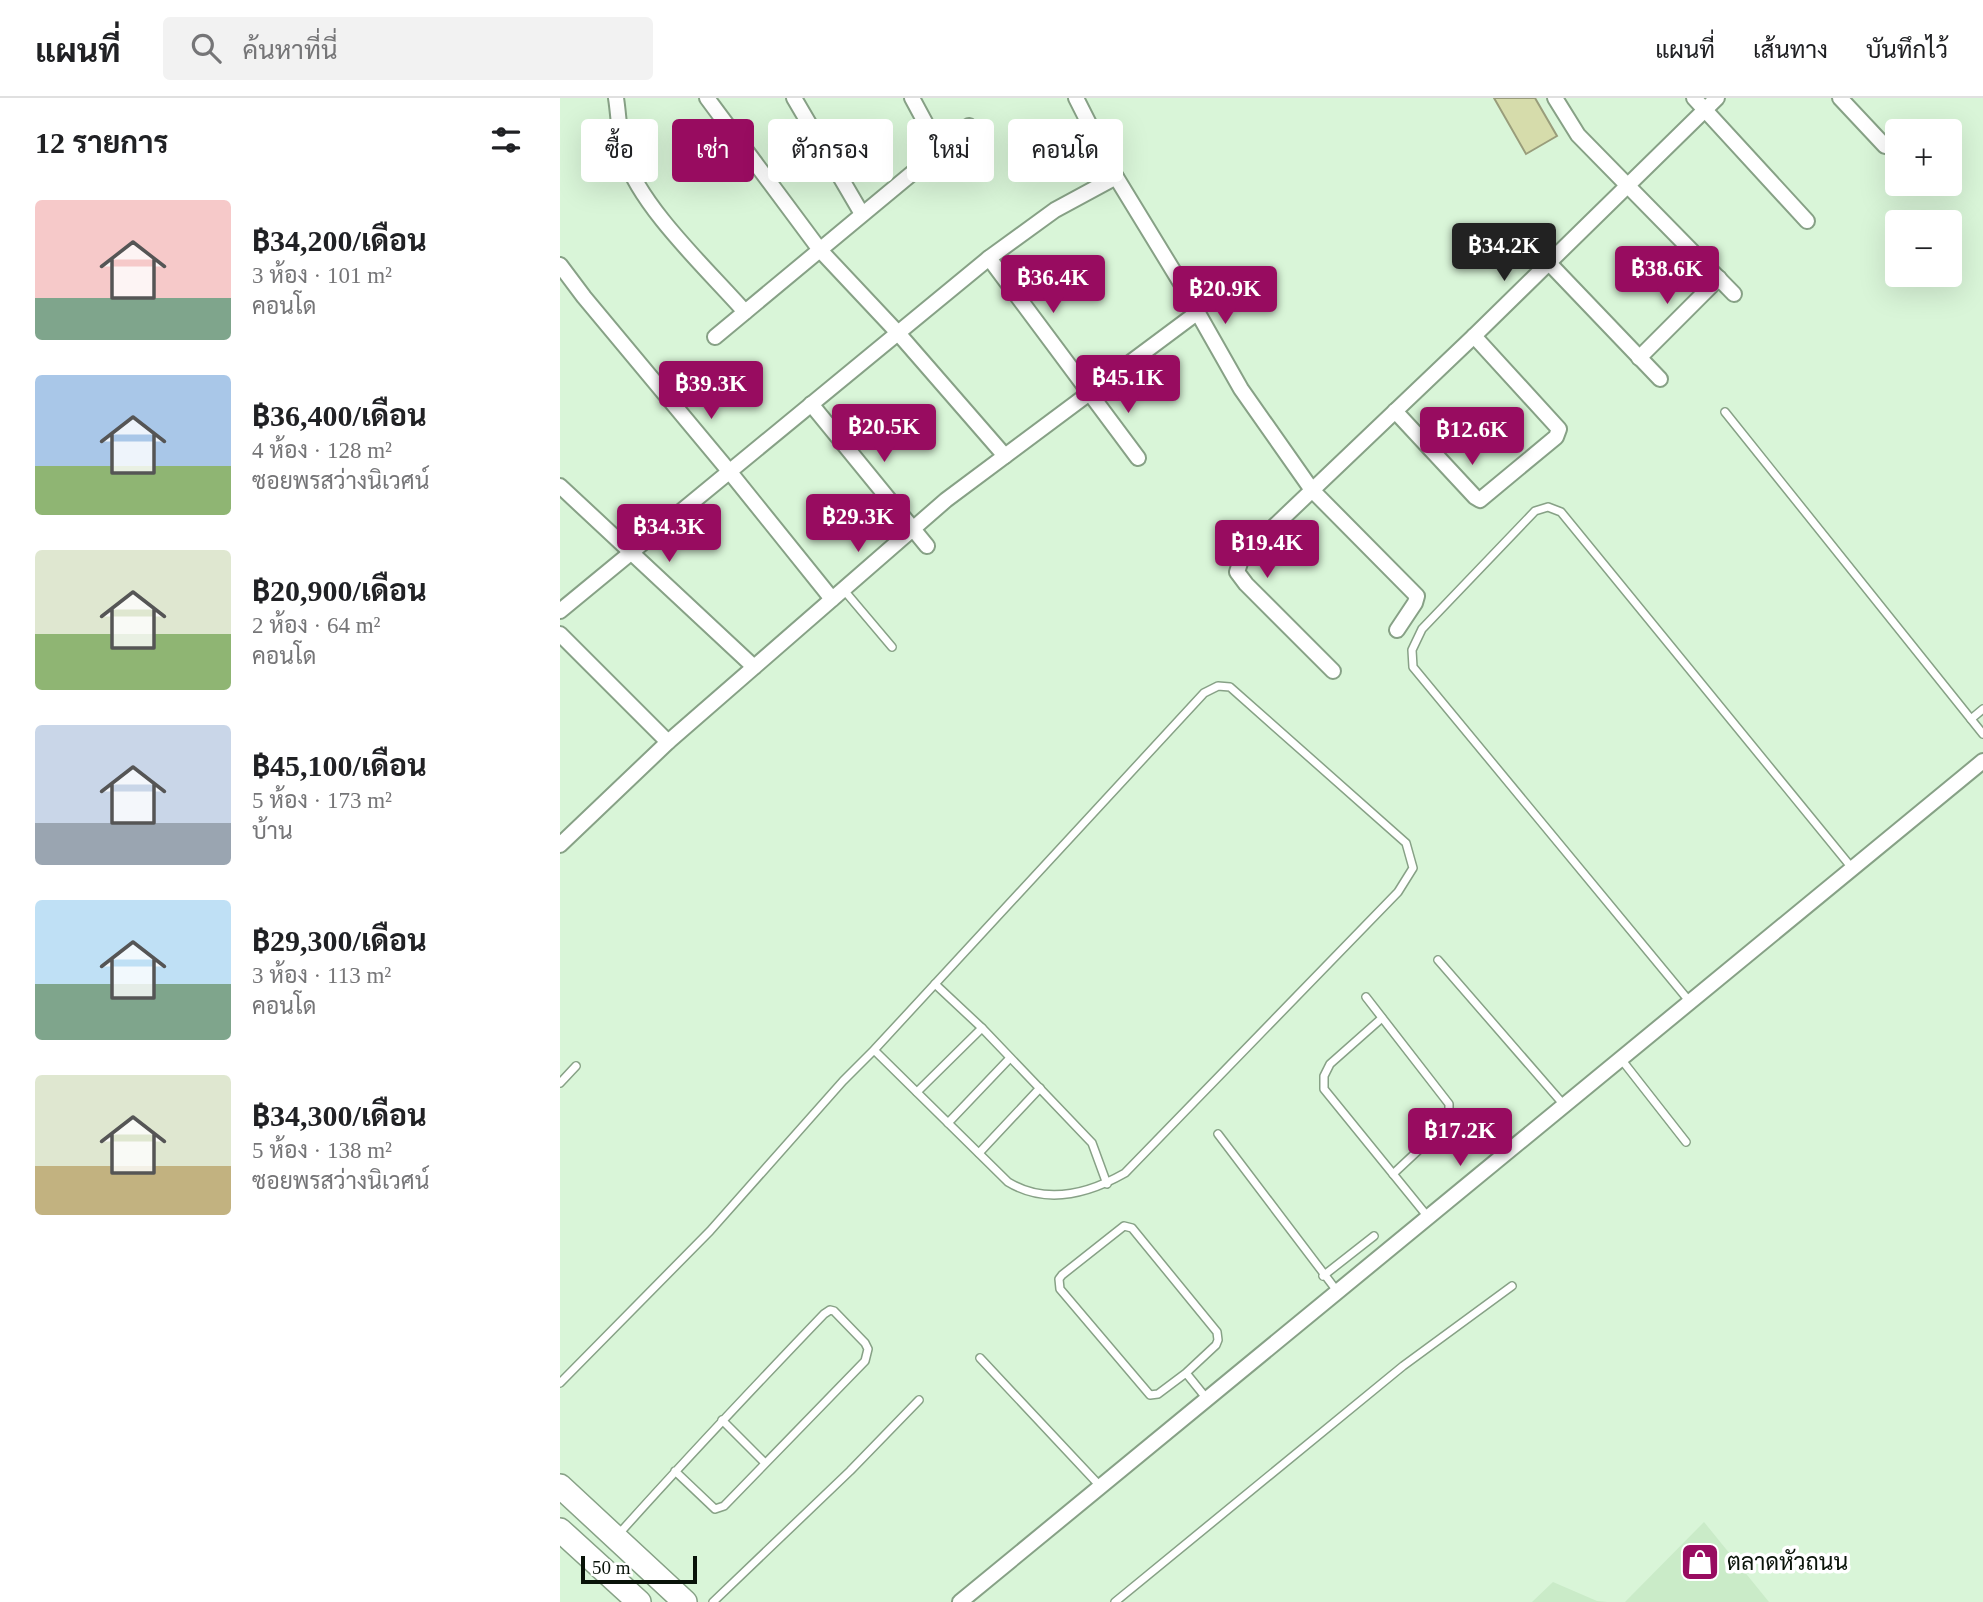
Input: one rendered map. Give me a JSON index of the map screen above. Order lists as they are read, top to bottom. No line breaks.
{"places":{"shop":["ตลาดหัวถนน"]},"scale_bar":"50 m","page":{"header":"แผนที่","search":"ค้นหาที่นี่","nav":["แผนที่","เส้นทาง","บันทึกไว้"],"heading":"12 รายการ","map_buttons":["+","−"],"chip":["ซื้อ","เช่า","ตัวกรอง","ใหม่","คอนโด"],"list":[{"name":"฿34,200/เดือน","note":"3 ห้อง · 101 m² · คอนโด"},{"name":"฿36,400/เดือน","note":"4 ห้อง · 128 m² · ซอยพรสว่างนิเวศน์"},{"name":"฿20,900/เดือน","note":"2 ห้อง · 64 m² · คอนโด"},{"name":"฿45,100/เดือน","note":"5 ห้อง · 173 m² · บ้าน"},{"name":"฿29,300/เดือน","note":"3 ห้อง · 113 m² · คอนโด"},{"name":"฿34,300/เดือน","note":"5 ห้อง · 138 m² · ซอยพรสว่างนิเวศน์"}],"price":["฿34.2K","฿38.6K","฿36.4K","฿20.9K","฿45.1K","฿39.3K","฿20.5K","฿12.6K","฿29.3K","฿34.3K","฿19.4K","฿17.2K"],"scale":"50 m"}}
